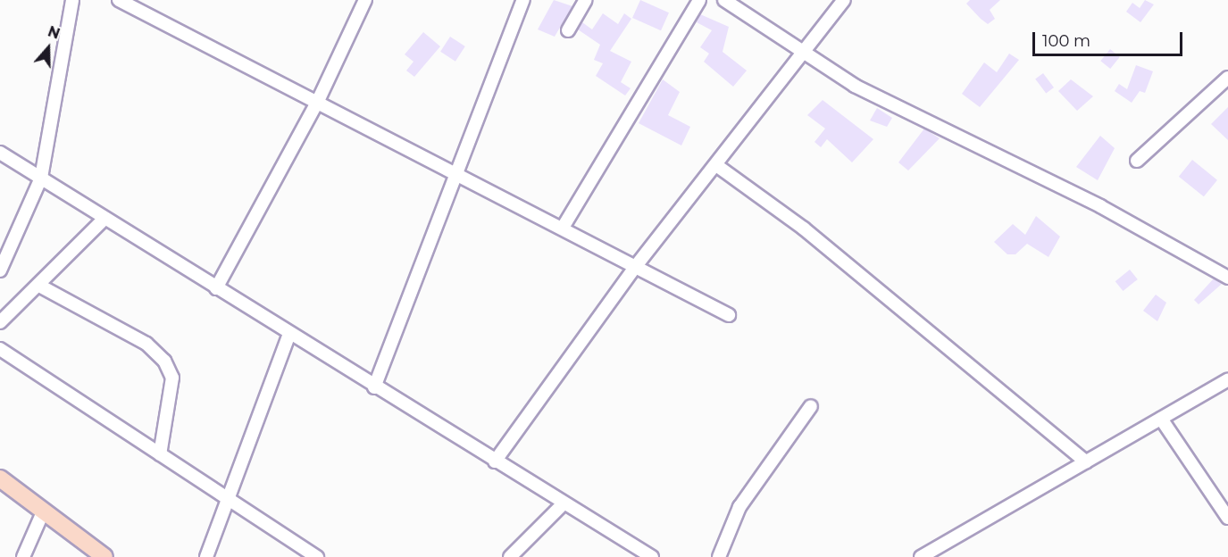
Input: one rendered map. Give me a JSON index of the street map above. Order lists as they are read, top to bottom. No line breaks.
{"scale_bar":"100 m","north":"top"}
